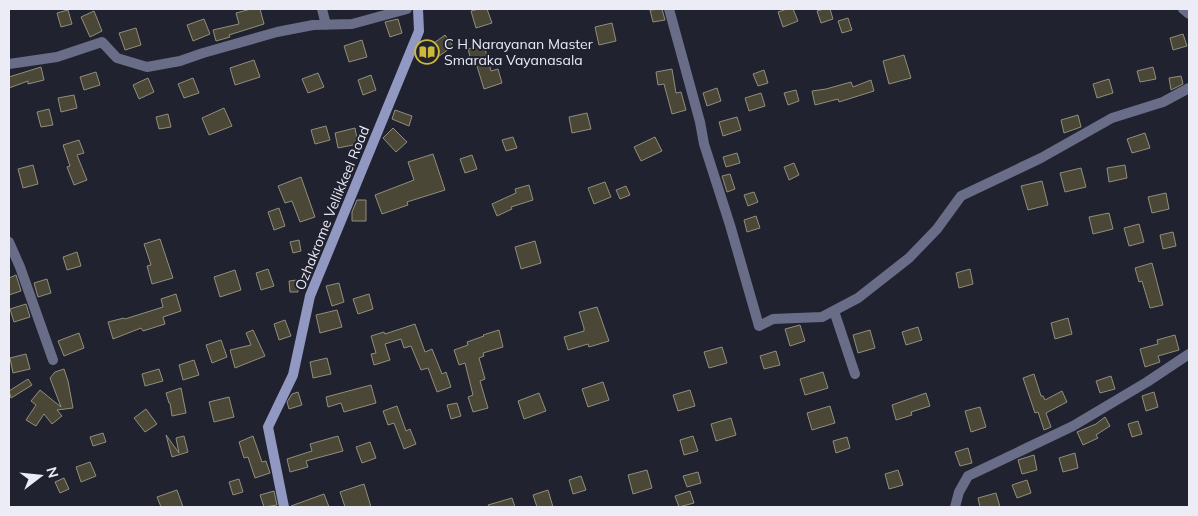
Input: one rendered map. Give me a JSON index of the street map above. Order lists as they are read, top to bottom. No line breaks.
{"streets":{"main road":["Ozhakrome Vellikkeel Road"]},"places":{"library":["C H Narayanan Master Smaraka Vayanasala"]},"north":"right"}
